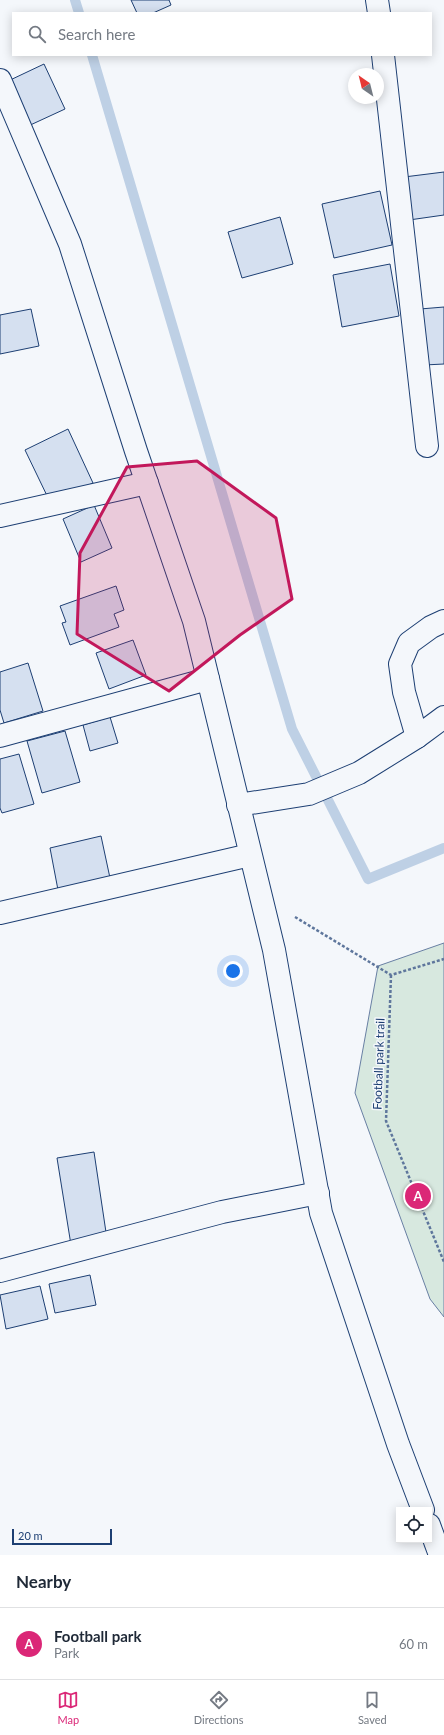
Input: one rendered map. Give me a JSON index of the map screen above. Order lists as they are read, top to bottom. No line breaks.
{"streets":{"path":["Football park trail"]},"scale_bar":"20 m","north":"top left","page":{"search":"Search here","pins":"A","scale":"20 m","heading":"Nearby","list":[{"mark":"A","name":"Football park","note":"Park","value":"60 m"}],"nav":["Map","Directions","Saved"]}}
